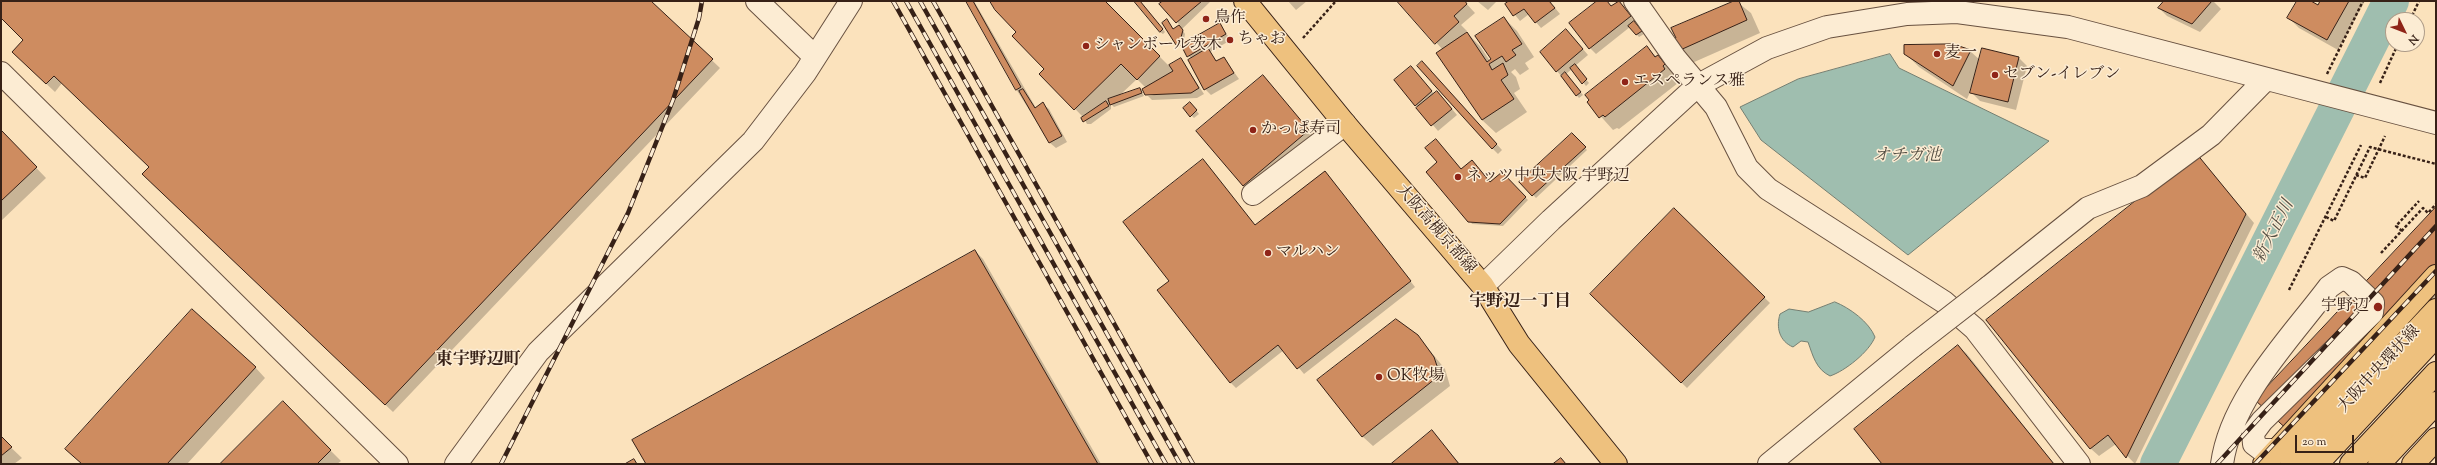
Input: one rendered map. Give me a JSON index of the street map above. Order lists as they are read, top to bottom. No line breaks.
{"streets":{"main road":["大阪高槻京都線","大阪中央環状線"]},"districts":["宇野辺一丁目","東宇野辺町"],"water":["オチガ池","新大正川"],"places":["鳥作","ちゃお","シャンボール茨木","麦一","セブン-イレブン","エスペランス雅","かっぱ寿司","ネッツ中央大阪 宇野辺","マルハン","宇野辺","OK牧場"],"scale_bar":"20 m","north":"bottom right"}
